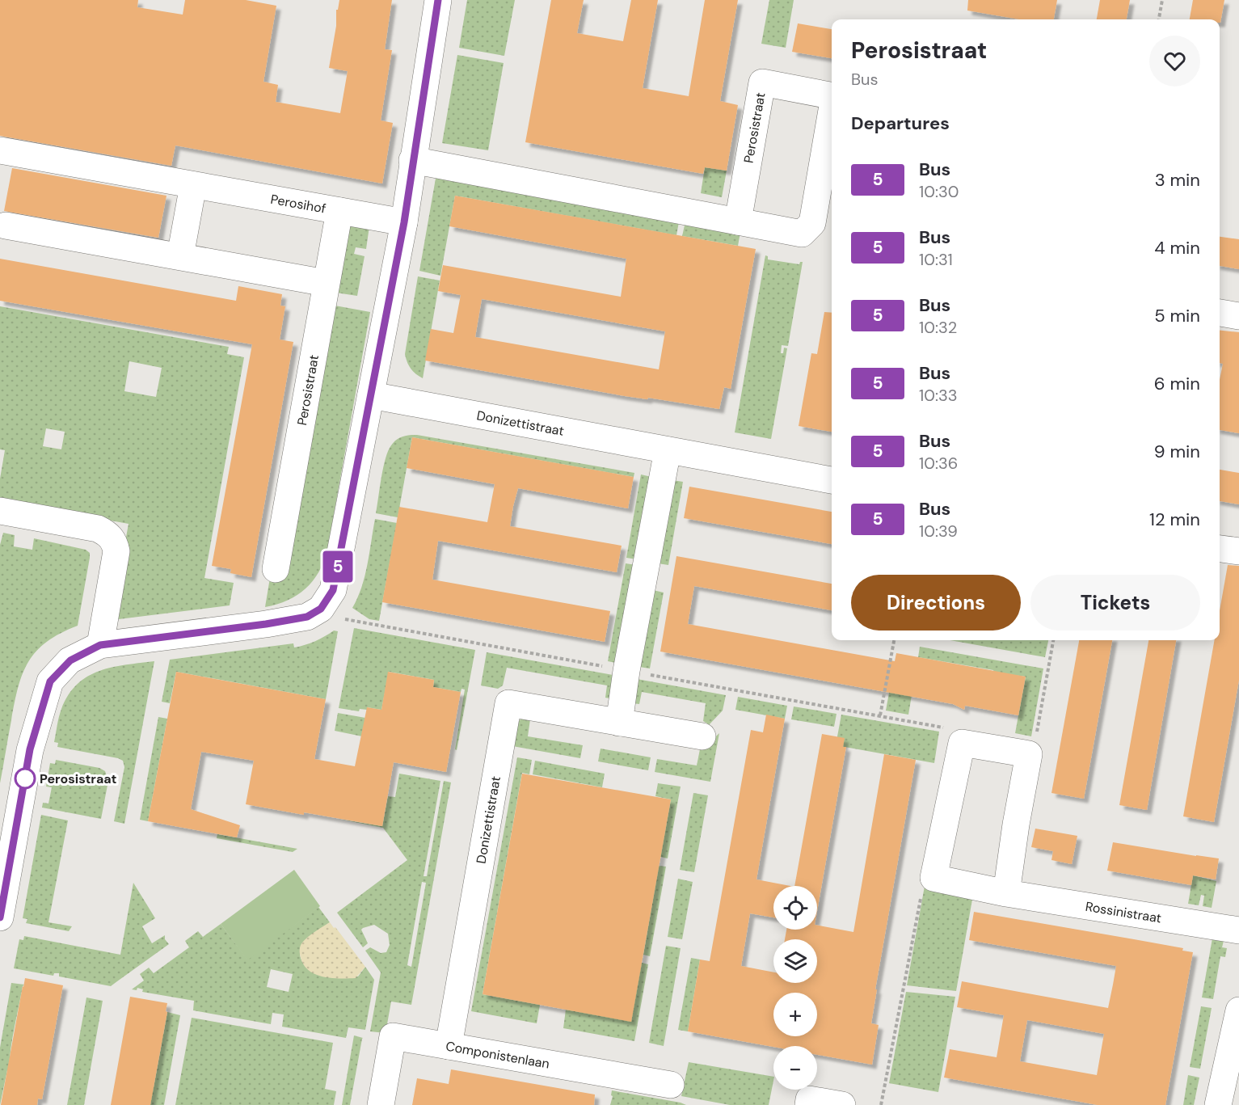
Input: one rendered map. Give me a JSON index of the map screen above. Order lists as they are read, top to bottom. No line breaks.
{"streets":{"street":["Perosistraat","Perosihof","Donizettistraat","Rossinistraat","Componistenlaan"]},"crossings":[["Perosistraat","Perosihof"],["Donizettistraat","Componistenlaan"]],"places":["Perosistraat"],"lines":["bus line 5"],"page":{"on_map":"5","heading":[["Perosistraat","Bus"],"Departures"],"list":[{"mark":"5","name":"Bus","note":"10:30","value":"3 min"},{"mark":"5","name":"Bus","note":"10:31","value":"4 min"},{"mark":"5","name":"Bus","note":"10:32","value":"5 min"},{"mark":"5","name":"Bus","note":"10:33","value":"6 min"},{"mark":"5","name":"Bus","note":"10:36","value":"9 min"},{"mark":"5","name":"Bus","note":"10:39","value":"12 min"}],"buttons":["Directions","Tickets"],"map_buttons":["+","−"]}}
